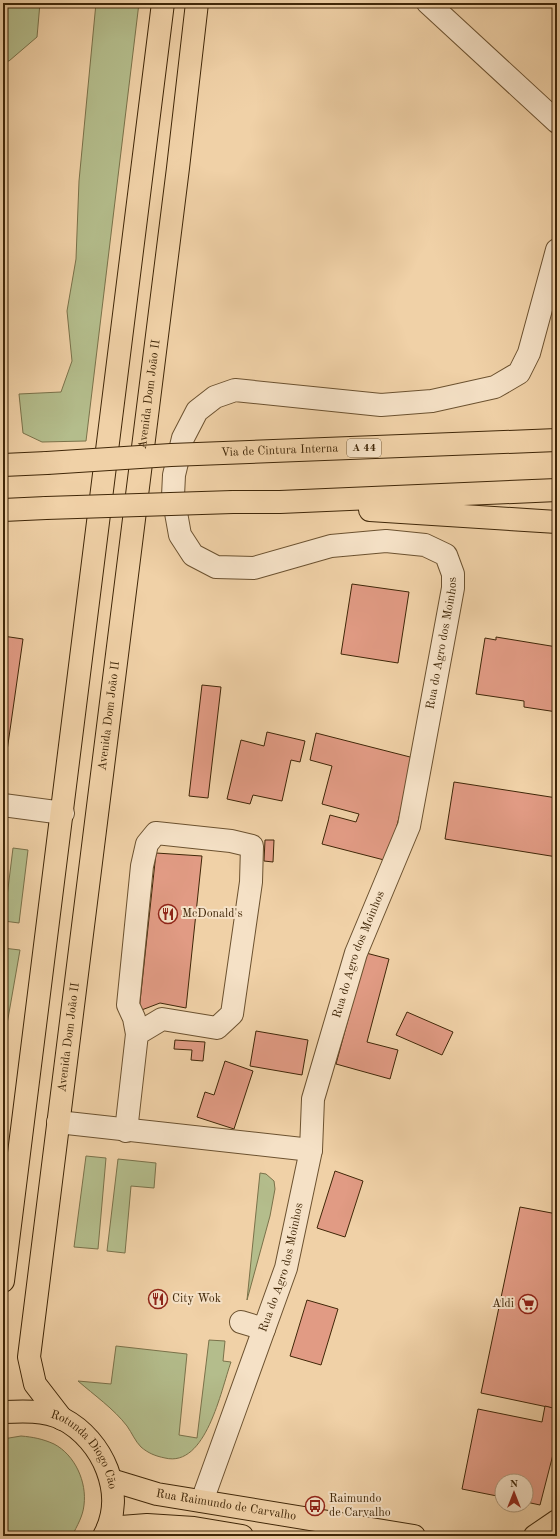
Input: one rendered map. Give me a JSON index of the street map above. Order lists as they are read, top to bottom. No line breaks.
{"streets":{"main road":["Avenida Dom João II","A 44","Via de Cintura Interna","Rotunda Diogo Cão","Rua Raimundo de Carvalho"],"street":["Rua do Agro dos Moinhos"]},"crossings":[["Avenida Dom João II","Rotunda Diogo Cão"],["Rua do Agro dos Moinhos","Rua Raimundo de Carvalho"],["Rotunda Diogo Cão","Rua Raimundo de Carvalho"]],"places":{"restaurant":["McDonald's","City Wok"],"supermarket":["Aldi"],"bus stop":["Raimundo de Carvalho"]},"north":"top"}
